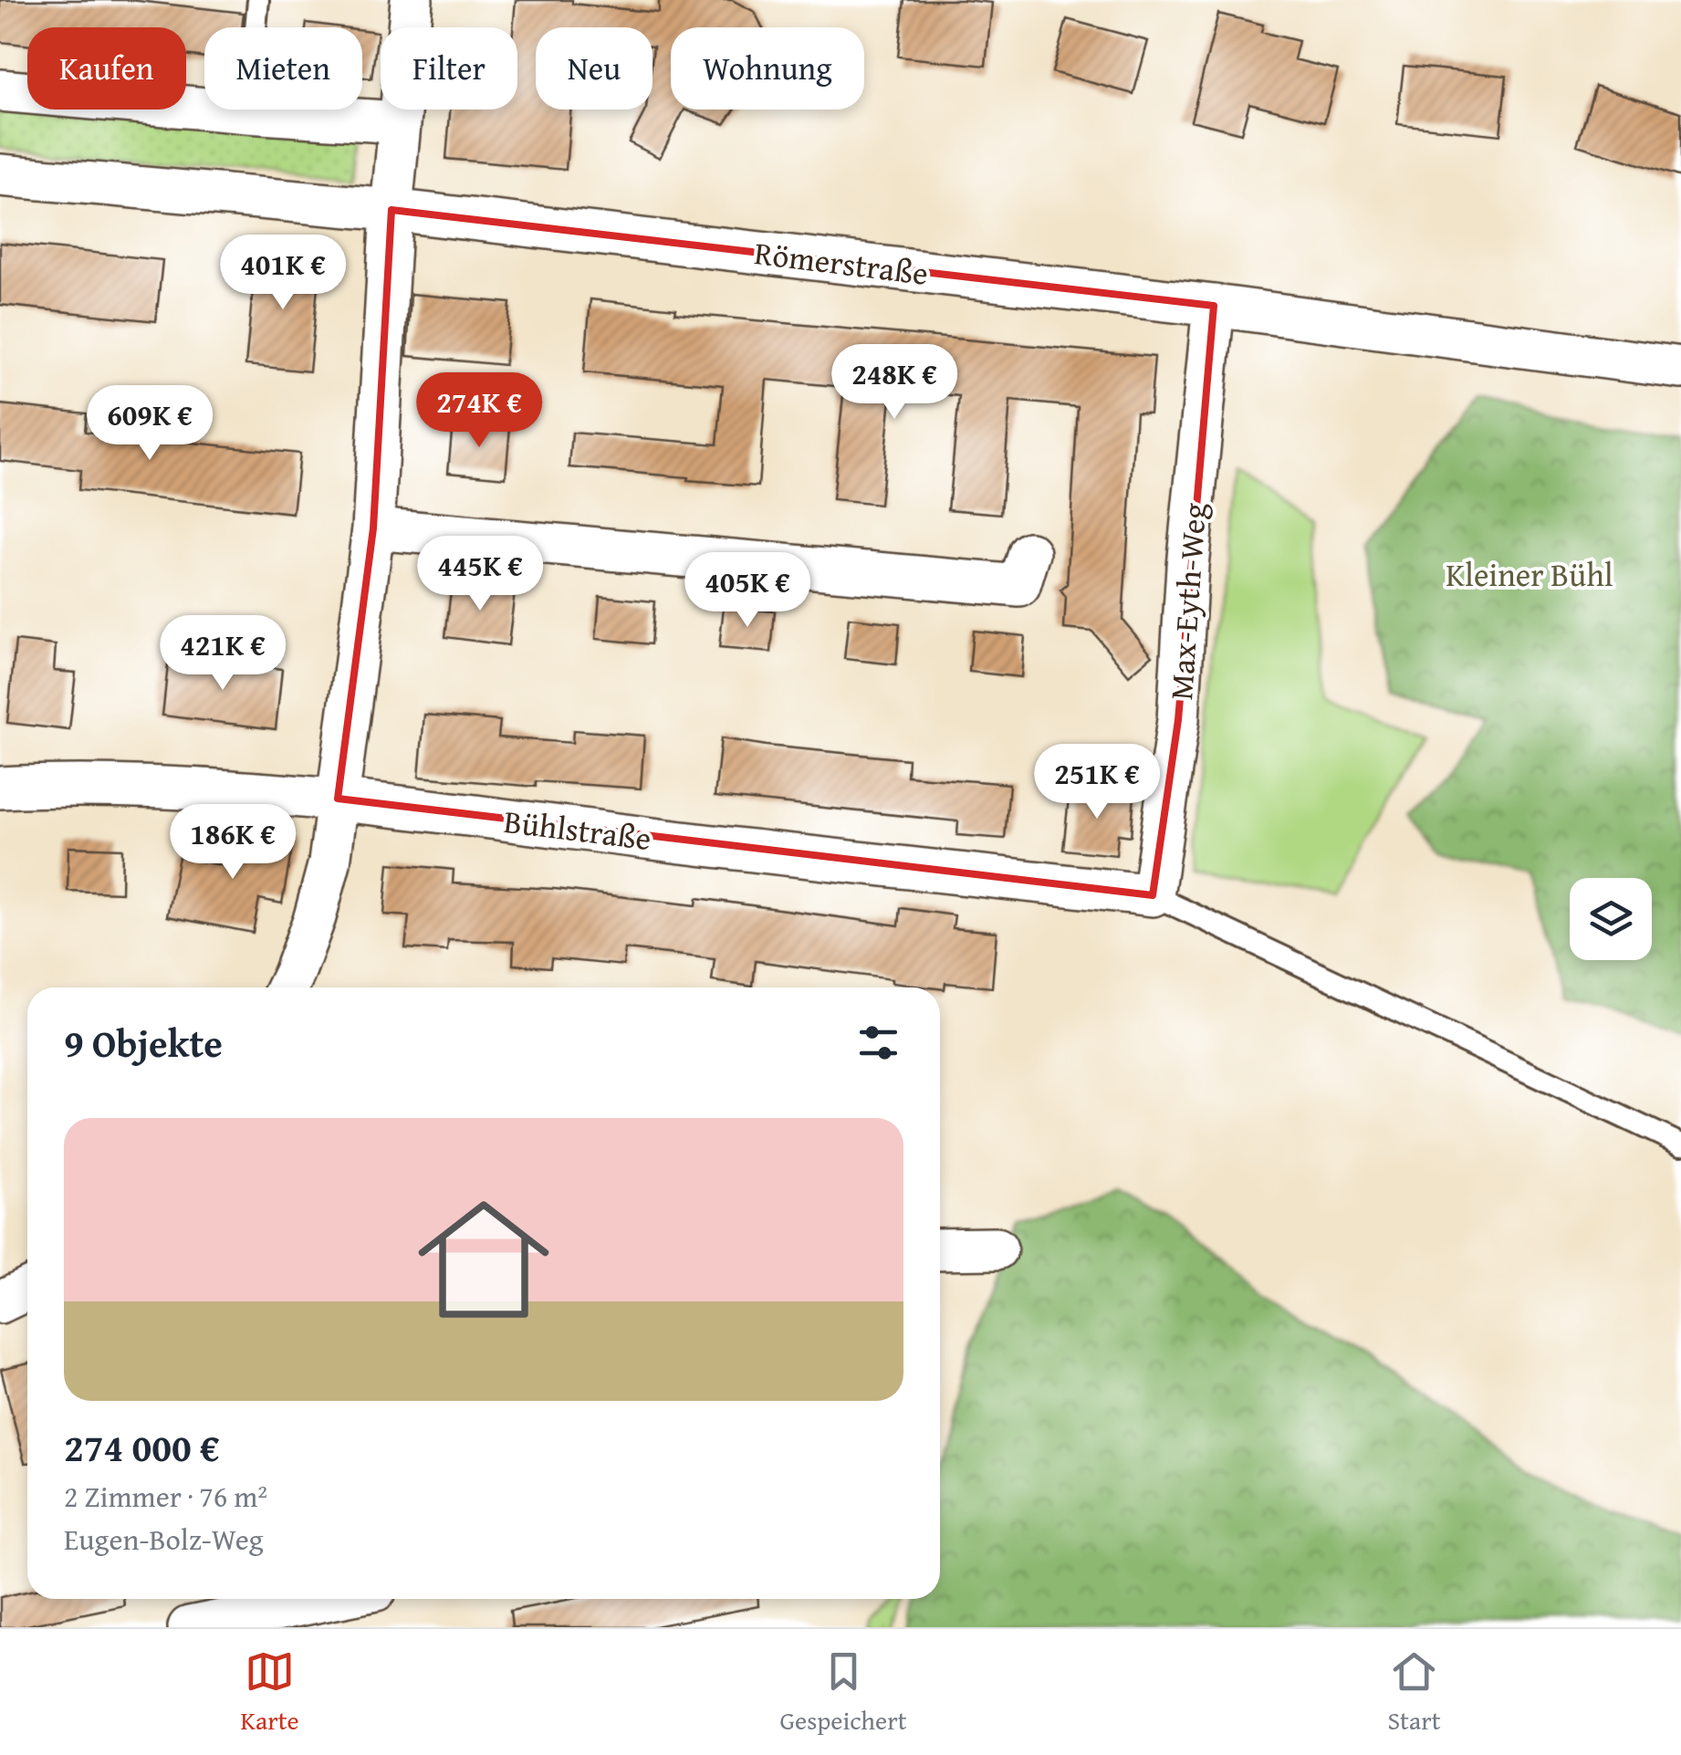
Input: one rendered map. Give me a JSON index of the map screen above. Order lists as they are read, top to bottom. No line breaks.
{"streets":{"street":["Römerstraße","Max-Eyth-Weg","Bühlstraße"]},"crossings":[["Römerstraße","Max-Eyth-Weg"],["Max-Eyth-Weg","Bühlstraße"]],"parks":["Kleiner Bühl"],"page":{"chip":["Kaufen","Mieten","Filter","Neu","Wohnung"],"price":["401K €","248K €","274K €","609K €","445K €","405K €","421K €","251K €","186K €"],"heading":"9 Objekte","list":[{"name":"274 000 €","note":"2 Zimmer · 76 m² · Eugen-Bolz-Weg"}],"tabs":["Karte","Gespeichert","Start"]}}
